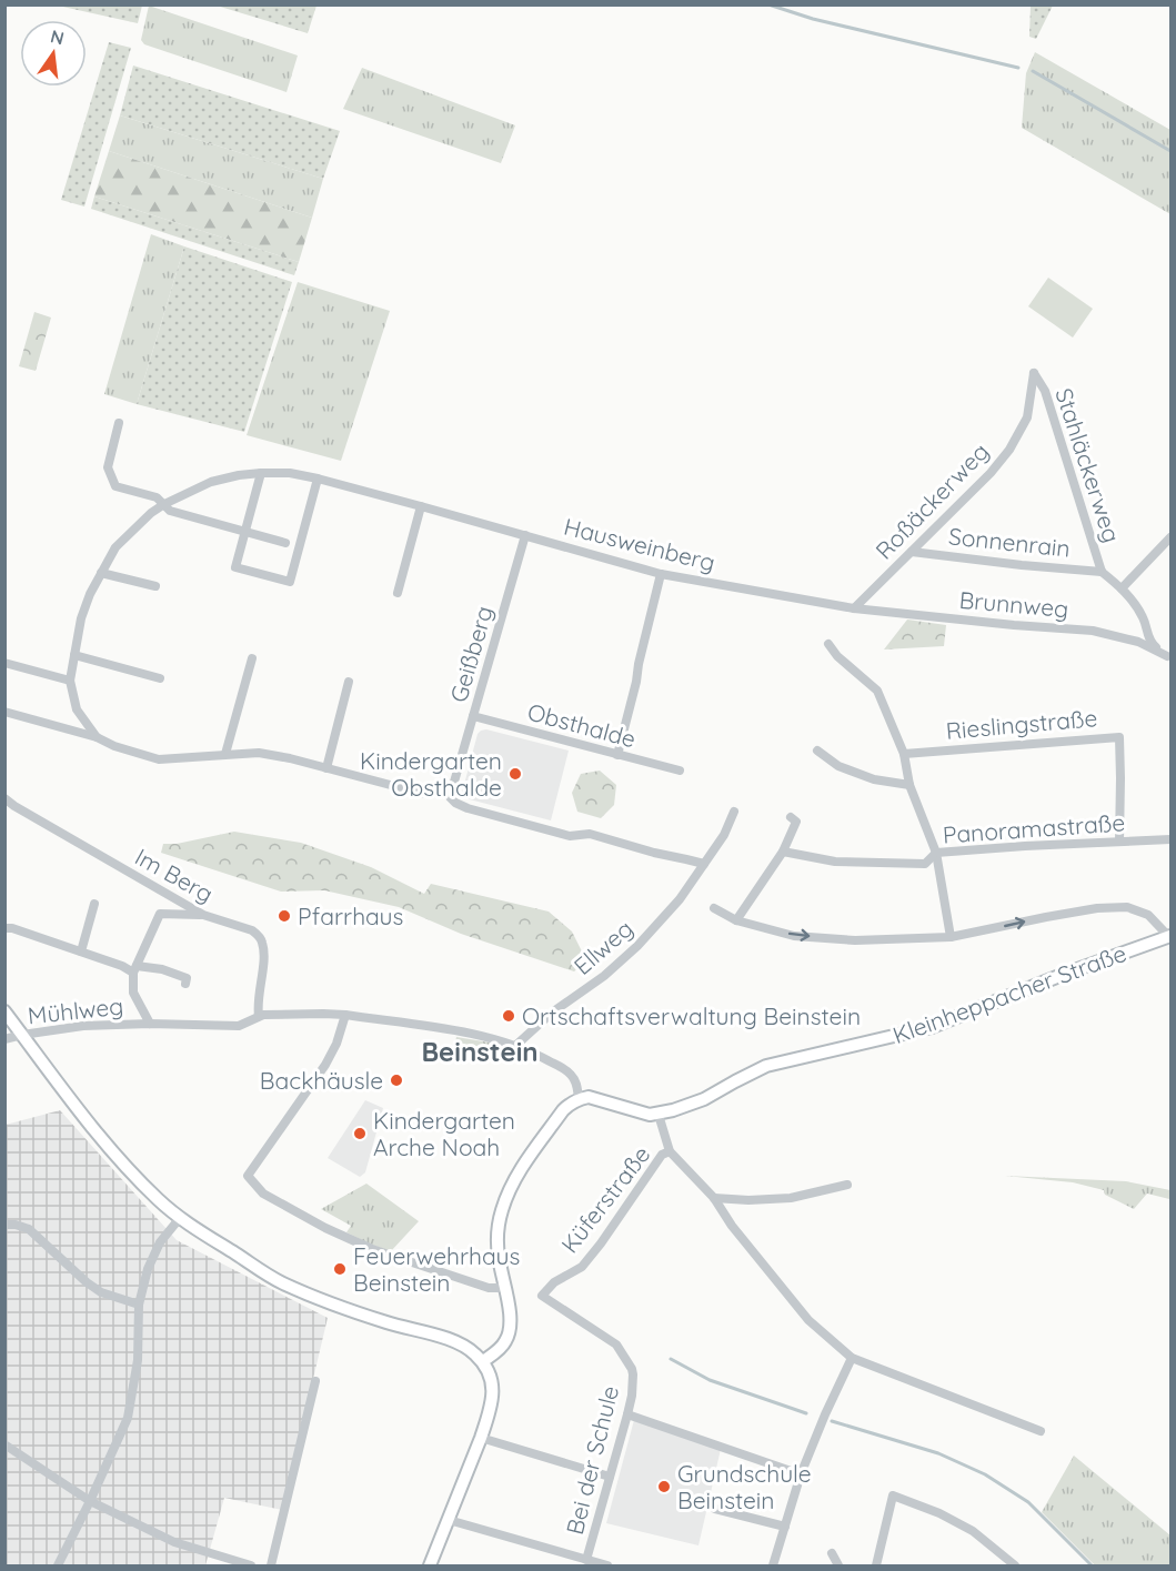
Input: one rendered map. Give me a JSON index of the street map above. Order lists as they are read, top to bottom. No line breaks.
{"streets":{"street":["Stahläckerweg","Roßäckerweg","Sonnenrain","Hausweinberg","Brunnweg","Geißberg","Rieslingstraße","Obsthalde","Panoramastraße","Im Berg","Ellweg","Kleinheppacher Straße","Mühlweg","Küferstraße","Bei der Schule"]},"crossings":[["Stahläckerweg","Roßäckerweg"],["Stahläckerweg","Sonnenrain"],["Stahläckerweg","Brunnweg"],["Roßäckerweg","Sonnenrain"],["Roßäckerweg","Hausweinberg"],["Roßäckerweg","Brunnweg"],["Sonnenrain","Brunnweg"],["Hausweinberg","Brunnweg"],["Hausweinberg","Geißberg"],["Geißberg","Obsthalde"],["Rieslingstraße","Panoramastraße"],["Im Berg","Mühlweg"],["Küferstraße","Bei der Schule"]],"districts":["Beinstein"],"places":["Kindergarten Obsthalde","Pfarrhaus","Ortschaftsverwaltung Beinstein","Backhäusle","Kindergarten Arche Noah","Feuerwehrhaus Beinstein","Grundschule Beinstein"],"north":"top"}
